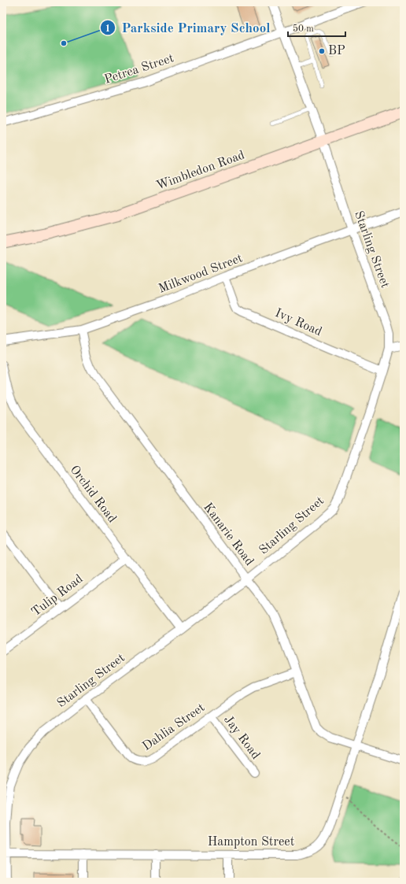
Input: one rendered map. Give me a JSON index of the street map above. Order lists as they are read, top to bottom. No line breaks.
{"streets":{"street":["Petrea Street","Wimbledon Road","Starling Street","Milkwood Street","Ivy Road","Orchid Road","Kanarie Road","Tulip Road","Dahlia Street","Jay Road","Hampton Street"]},"crossings":[["Petrea Street","Starling Street"],["Wimbledon Road","Starling Street"],["Starling Street","Milkwood Street"],["Starling Street","Ivy Road"],["Starling Street","Orchid Road"],["Starling Street","Kanarie Road"],["Starling Street","Dahlia Street"],["Starling Street","Hampton Street"],["Milkwood Street","Ivy Road"],["Milkwood Street","Kanarie Road"],["Orchid Road","Tulip Road"],["Kanarie Road","Dahlia Street"],["Kanarie Road","Hampton Street"],["Dahlia Street","Jay Road"]],"places":["Parkside Primary School","BP"],"scale_bar":"50 m"}
